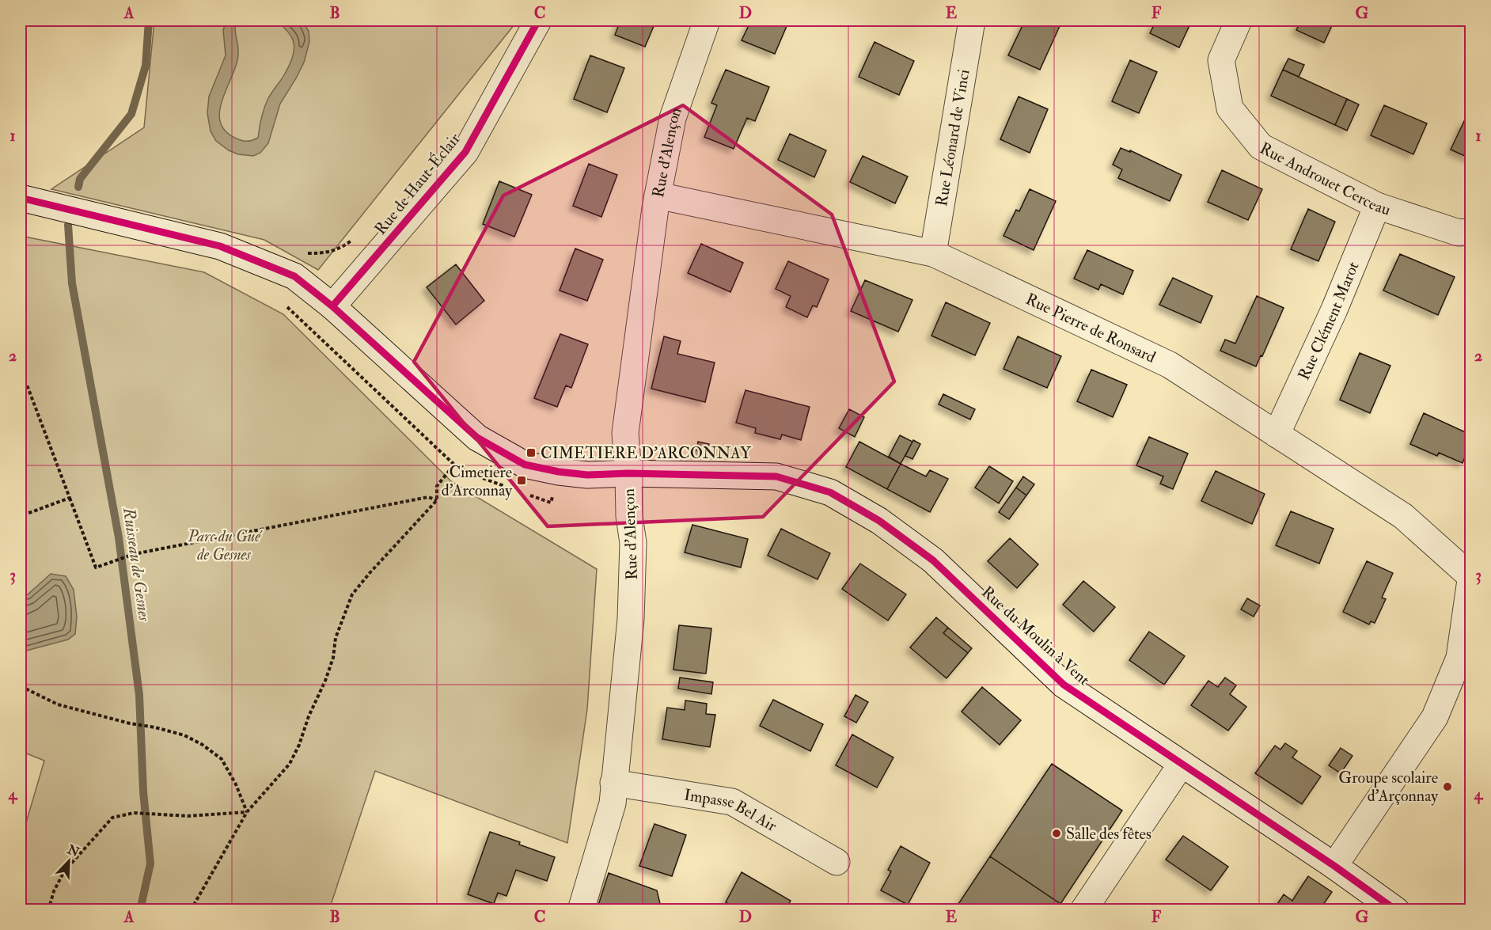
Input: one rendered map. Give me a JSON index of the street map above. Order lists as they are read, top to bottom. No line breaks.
{"streets":{"street":["Rue Léonard de Vinci","Rue d'Alençon","Rue Androuet Cerceau","Rue de Haut-Éclair","Rue Clément Marot","Rue Pierre de Ronsard","Rue du Moulin à Vent","Impasse Bel Air"]},"crossings":[["Rue Léonard de Vinci","Rue Pierre de Ronsard"],["Rue d'Alençon","Rue Pierre de Ronsard"],["Rue d'Alençon","Rue du Moulin à Vent"],["Rue d'Alençon","Impasse Bel Air"],["Rue Androuet Cerceau","Rue Clément Marot"],["Rue de Haut-Éclair","Rue du Moulin à Vent"],["Rue Clément Marot","Rue Pierre de Ronsard"]],"water":["Ruisseau de Gesnes"],"parks":["Parc du Gué de Gesnes"],"places":{"transit":["CIMETIERE D'ARCONNAY","Cimetiere d'Arconnay"],"other":["Groupe scolaire d'Arçonnay","Salle des fêtes"]},"north":"top right","grid":{"columns":["A","B","C","D","E","F","G"],"rows":["1","2","3","4"]}}
